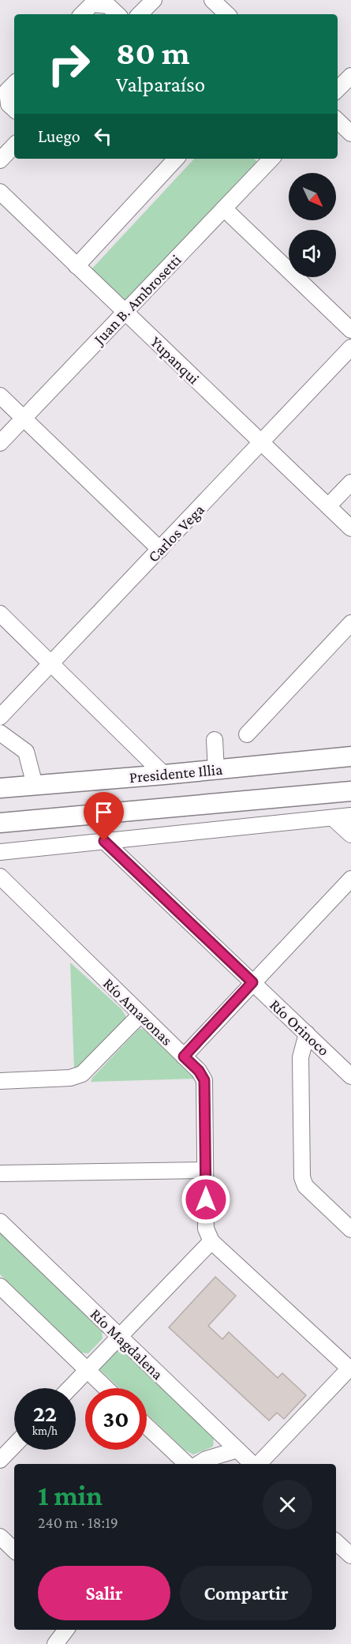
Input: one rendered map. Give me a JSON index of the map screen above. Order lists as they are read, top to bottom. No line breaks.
{"streets":{"main road":["Presidente Illia"],"street":["Juan B. Ambrosetti","Yupanqui","Carlos Vega","Río Amazonas","Río Orinoco","Río Magdalena"]},"crossings":[["Juan B. Ambrosetti","Yupanqui"],["Yupanqui","Carlos Vega"]],"north":"bottom right","page":{"turn":["80 m","Valparaíso"],"then":"Luego","speed":"22 km/h","limit":"30","heading":["1 min","240 m · 18:19"],"buttons":["Salir","Compartir"]}}
